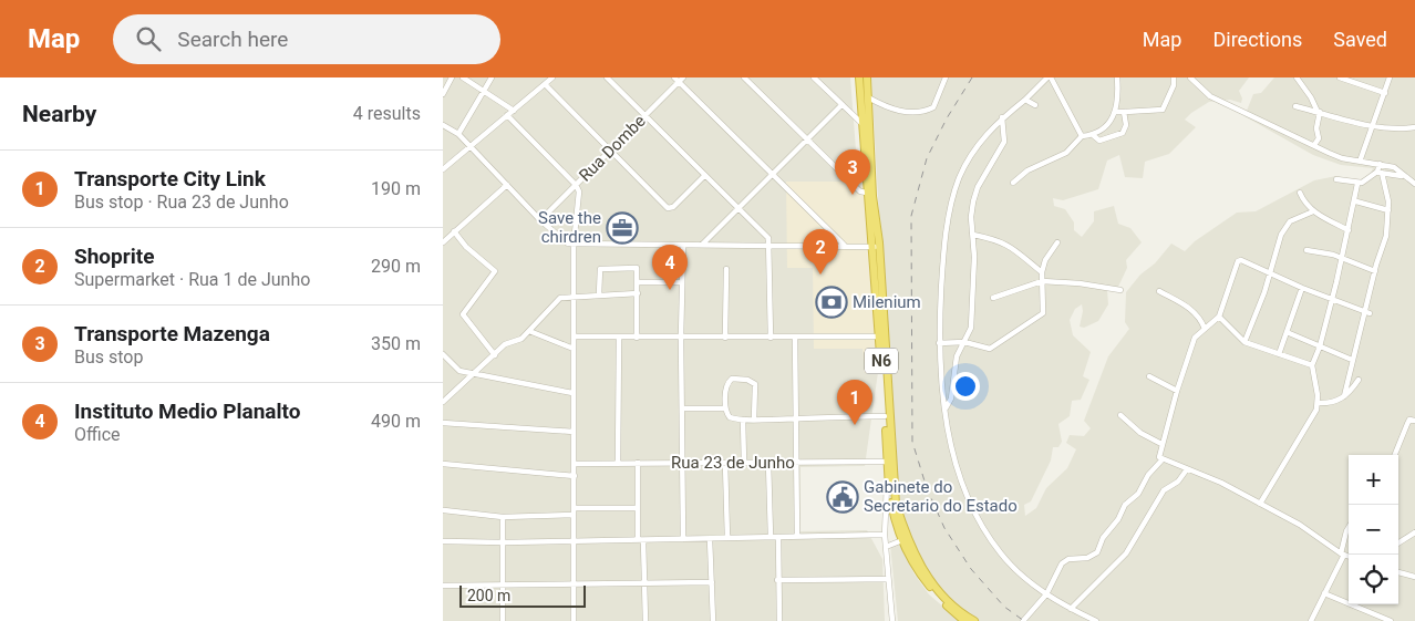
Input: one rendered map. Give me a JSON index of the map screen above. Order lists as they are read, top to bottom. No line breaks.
{"streets":{"highway":["N6"],"street":["Rua Dombe","Rua 23 de Junho"]},"crossings":[["N6","Rua 23 de Junho"]],"places":{"office":["Save the chirdren"],"bank":["Milenium"],"public building":["Gabinete do Secretario do Estado"]},"scale_bar":"200 m","page":{"header":"Map","search":"Search here","nav":["Map","Directions","Saved"],"heading":["Nearby","4 results"],"list":[{"mark":"1","name":"Transporte City Link","note":"Bus stop · Rua 23 de Junho","value":"190 m"},{"mark":"2","name":"Shoprite","note":"Supermarket · Rua 1 de Junho","value":"290 m"},{"mark":"3","name":"Transporte Mazenga","note":"Bus stop","value":"350 m"},{"mark":"4","name":"Instituto Medio Planalto","note":"Office","value":"490 m"}],"pins":["3","2","4","1"],"map_buttons":["+","−"],"scale":"200 m"}}
